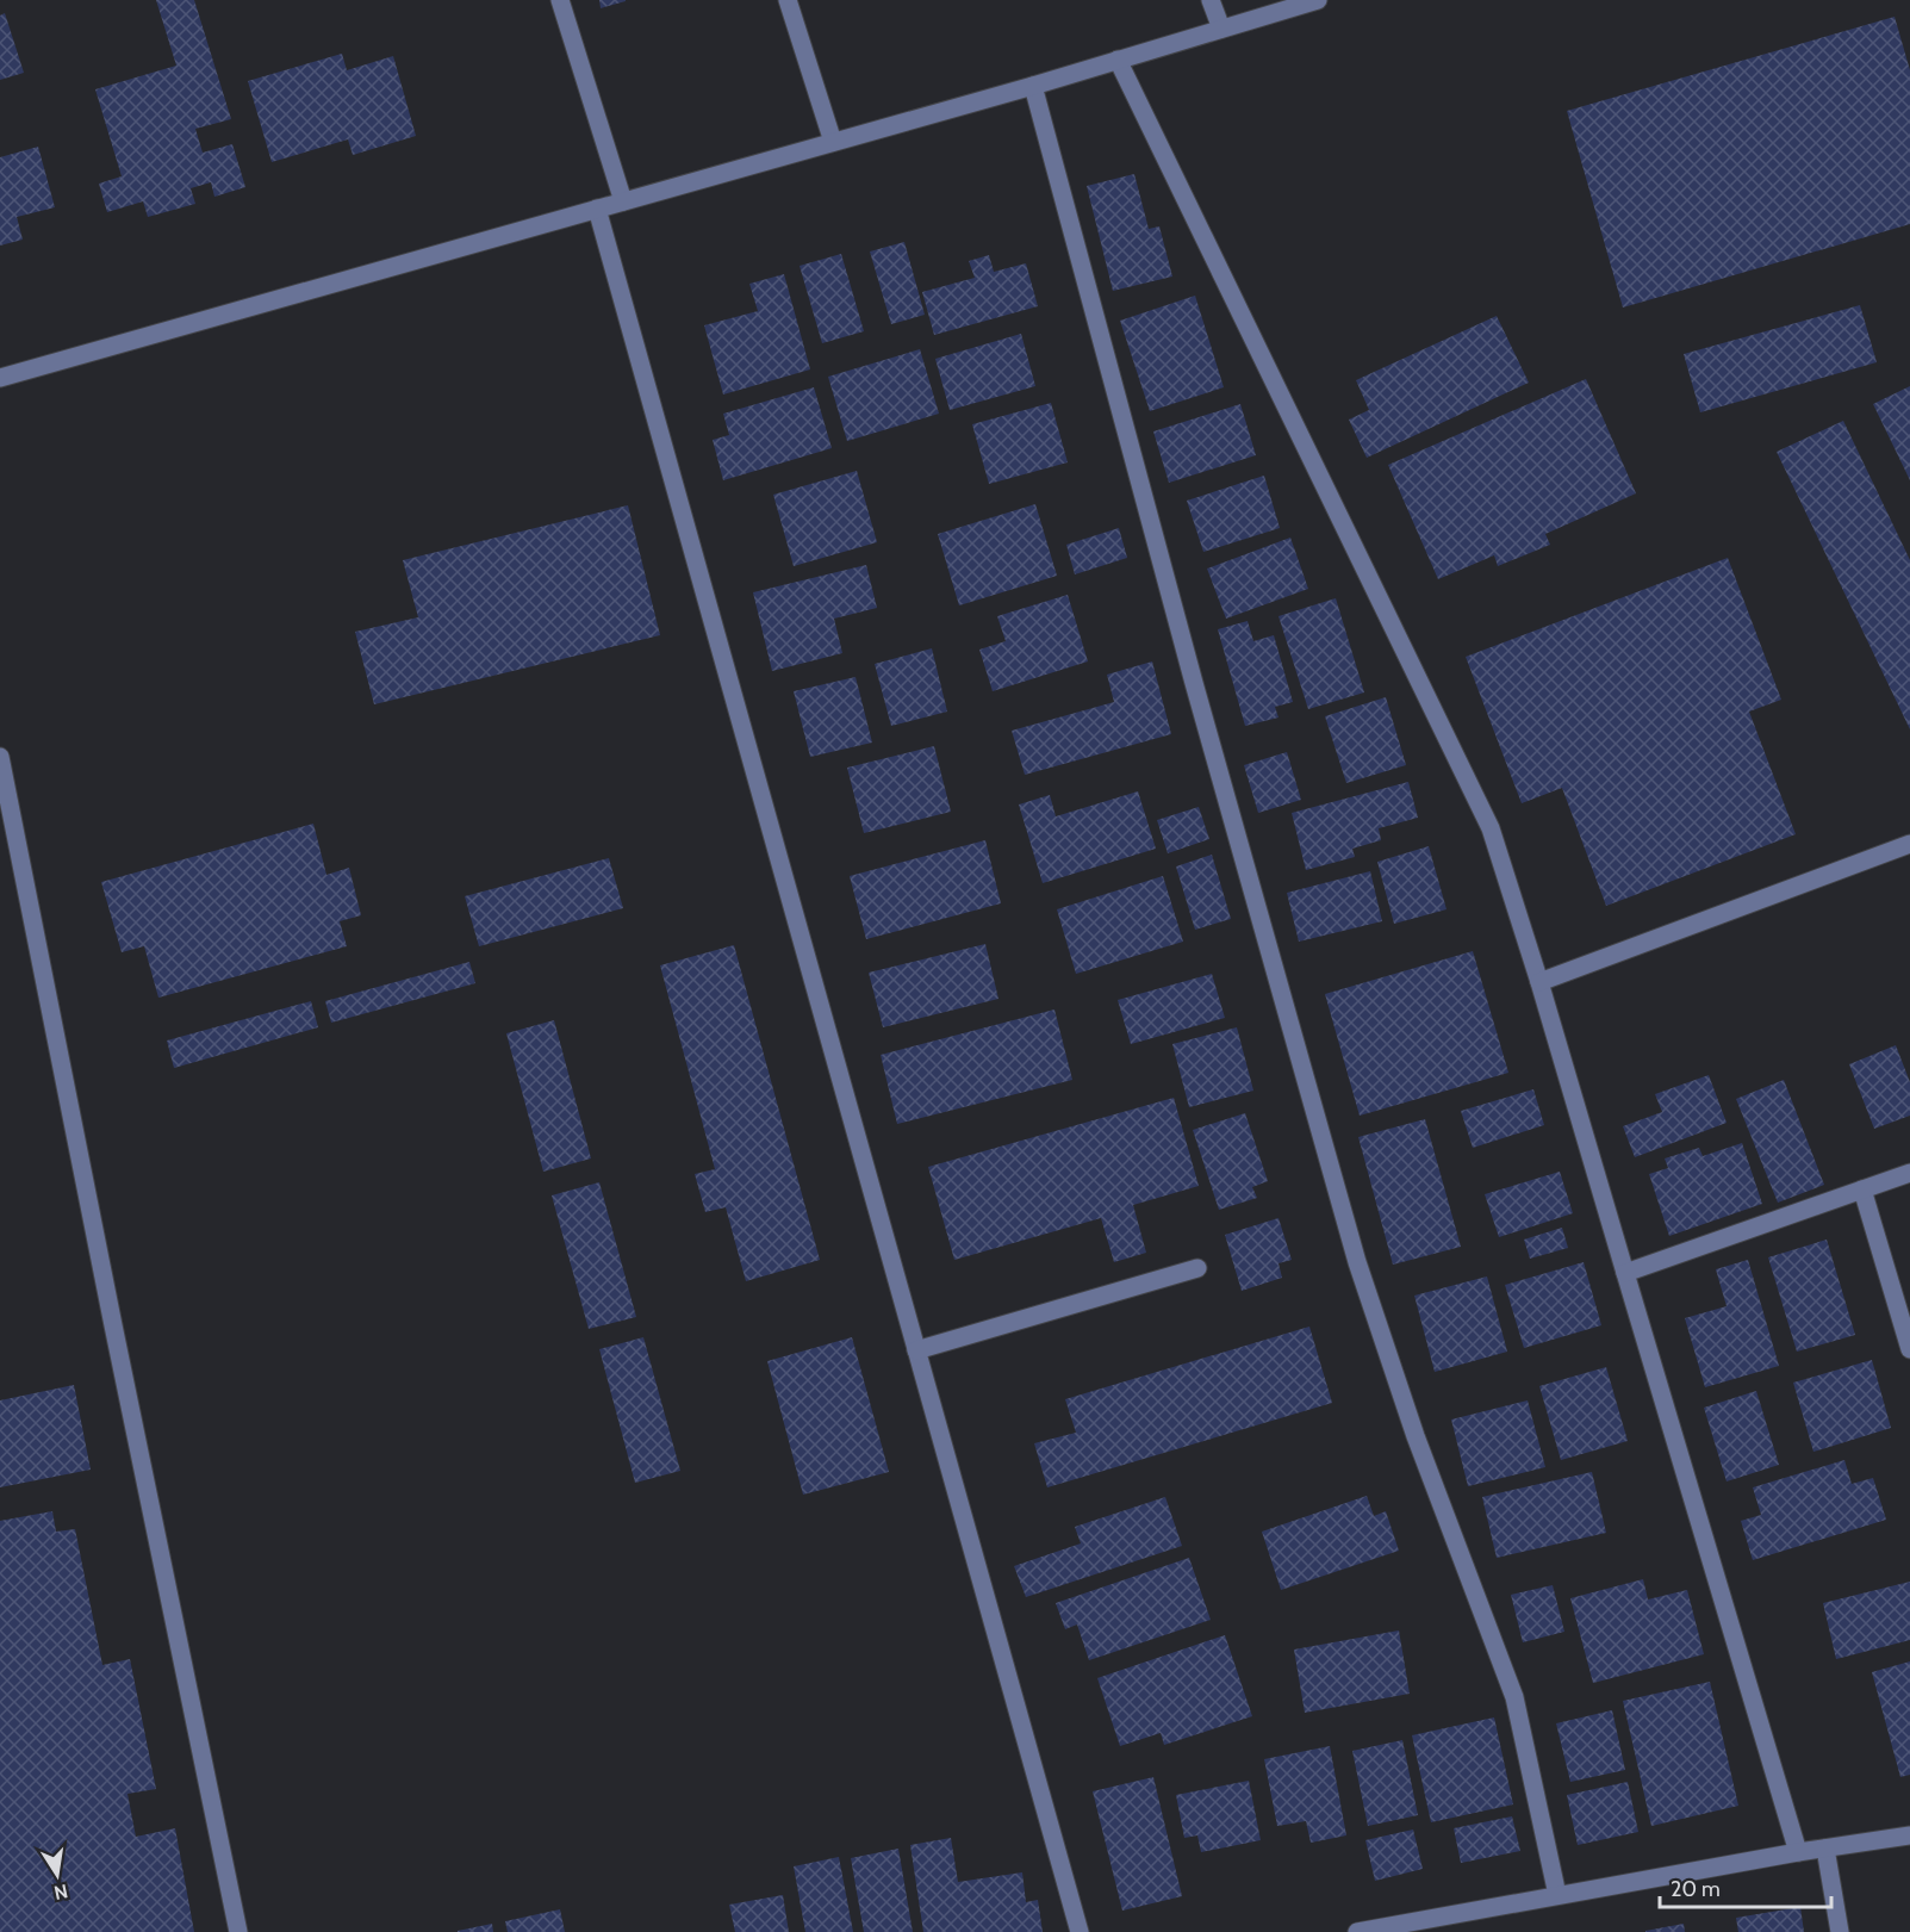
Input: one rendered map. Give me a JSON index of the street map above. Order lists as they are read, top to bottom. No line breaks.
{"scale_bar":"20 m","north":"bottom"}
